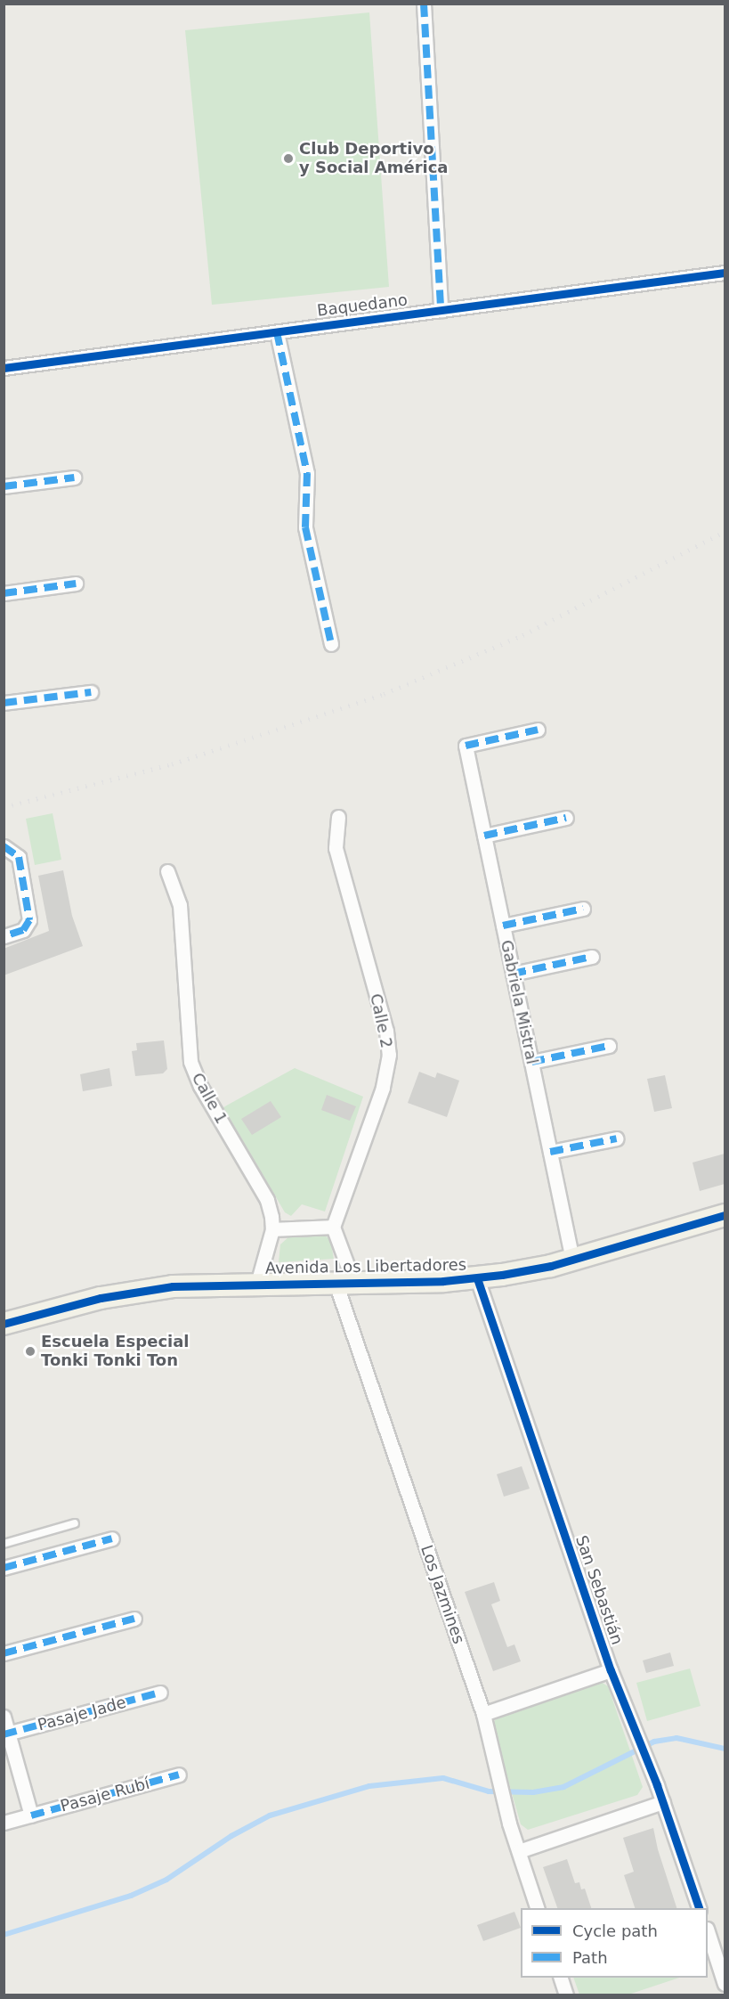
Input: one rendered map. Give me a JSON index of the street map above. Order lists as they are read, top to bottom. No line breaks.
{"streets":{"main road":["Avenida Los Libertadores"],"street":["Baquedano","Gabriela Mistral","Calle 2","Calle 1","San Sebastián","Los Jazmines","Pasaje Jade","Pasaje Rubí"]},"crossings":[["Gabriela Mistral","Avenida Los Libertadores"],["Calle 1","Avenida Los Libertadores"],["Avenida Los Libertadores","San Sebastián"],["Avenida Los Libertadores","Los Jazmines"]],"places":["Club Deportivo y Social América","Escuela Especial Tonki Tonki Ton"],"legend":["Cycle path","Path"]}
